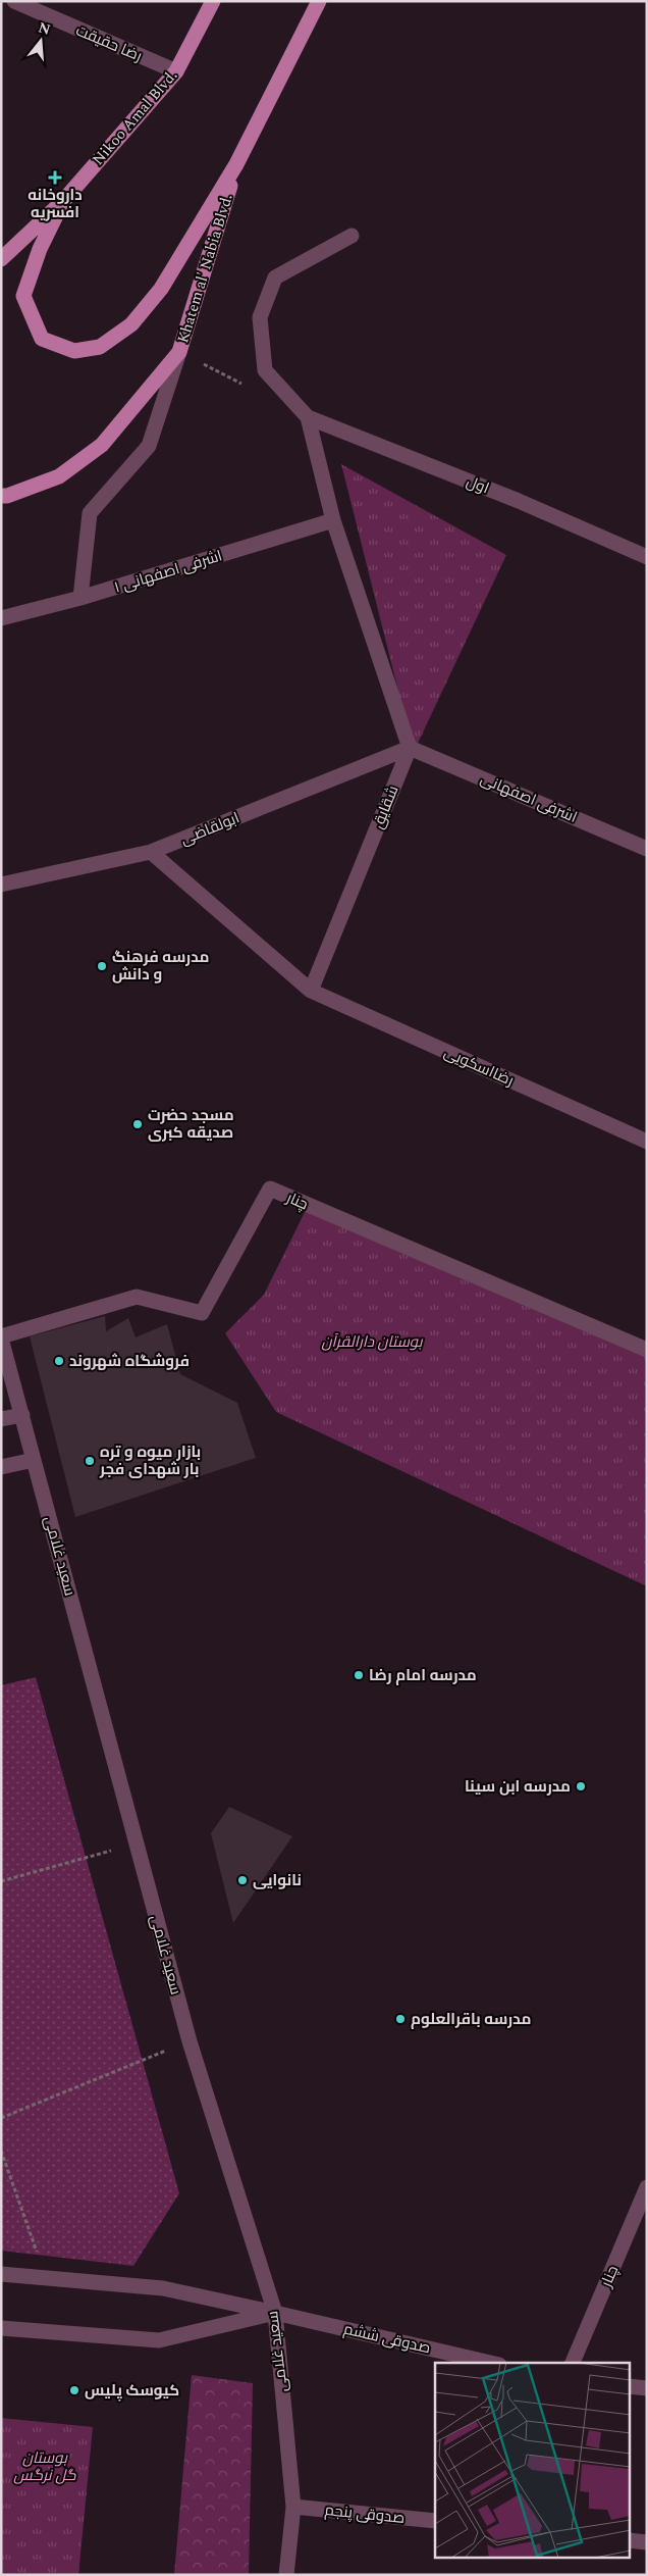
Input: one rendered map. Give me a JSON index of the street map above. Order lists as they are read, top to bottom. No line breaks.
{"streets":{"main road":["Nikoo Amal Blvd.","Khatem al' Nabia Blvd."],"street":["رضا حقیقت","اول","اشرفی اصفهانی ۱","اشرفی اصفهانی","شقایق","ابولقاضی","رضااسکویی","چنار","سعید غلامی","صدوقی ششم","صدوقی پنجم"]},"crossings":[["رضا حقیقت","Nikoo Amal Blvd."],["اشرفی اصفهانی","شقایق"],["اشرفی اصفهانی","ابولقاضی"],["شقایق","ابولقاضی"],["شقایق","رضااسکویی"],["چنار","سعید غلامی"],["سعید غلامی","صدوقی ششم"],["سعید غلامی","صدوقی پنجم"]],"parks":["بوستان دارالقرآن","بوستان گل نرگس"],"places":{"health":["داروخانه افسریه"],"other":["مدرسه فرهنگ و دانش","مسجد حضرت صدیقه کبری","فروشگاه شهروند","بازار میوه و تره‌ بار شهدای فجر","مدرسه امام رضا","مدرسه ابن سینا","نانوایی","مدرسه باقرالعلوم","کیوسک پلیس"]},"north":"top"}
